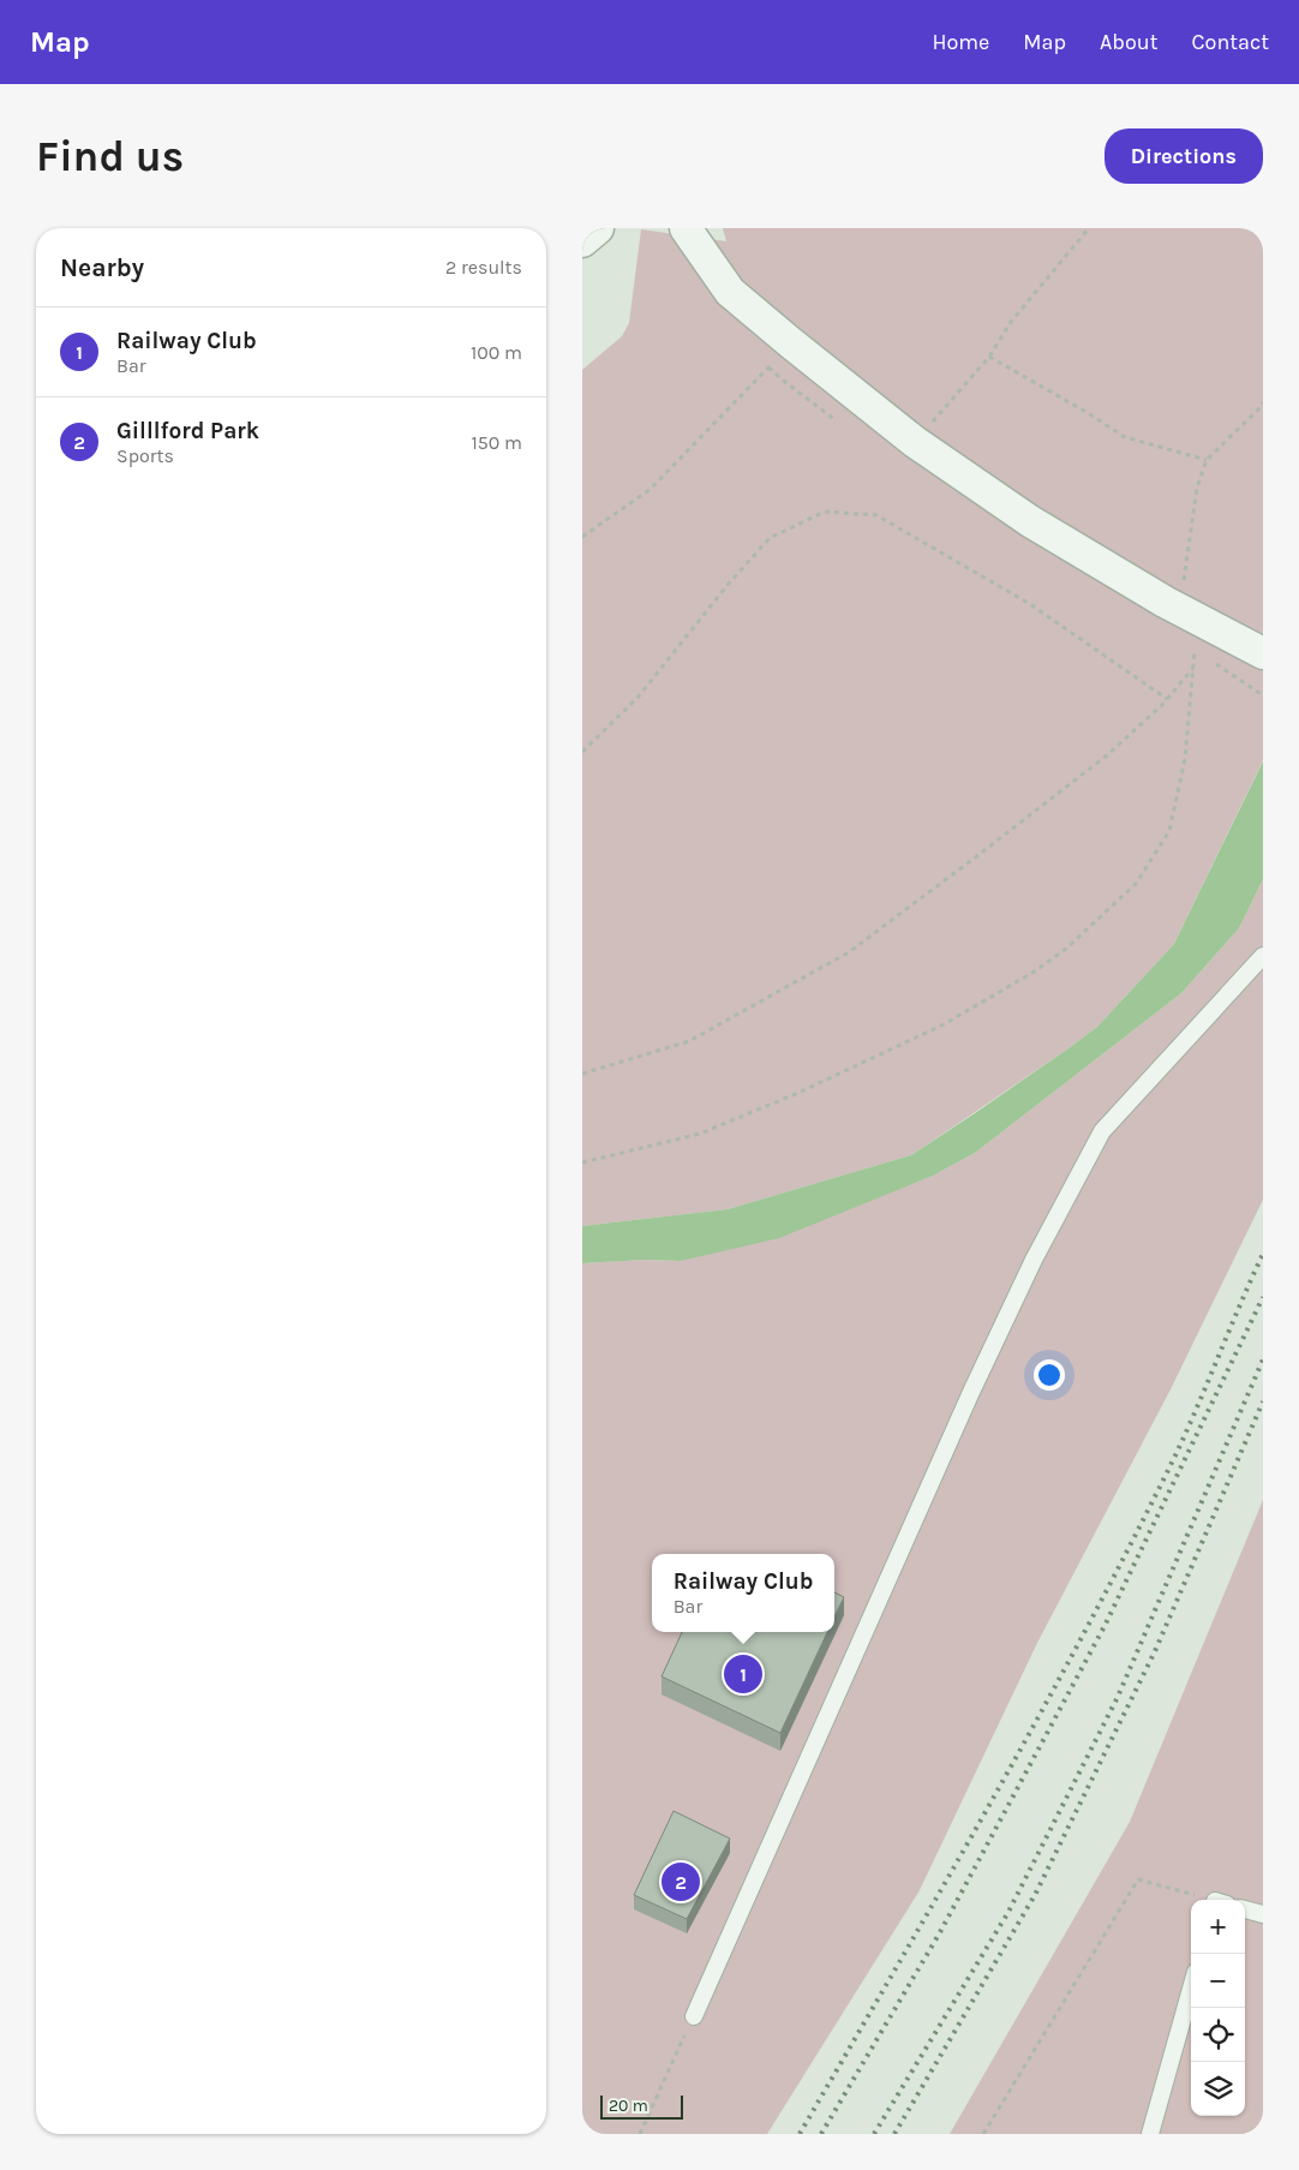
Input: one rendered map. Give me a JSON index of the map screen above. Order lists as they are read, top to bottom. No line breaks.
{"scale_bar":"20 m","page":{"header":"Map","nav":["Home","Map","About","Contact"],"buttons":"Directions","title":"Find us","heading":["Nearby","2 results"],"list":[{"mark":"1","name":"Railway Club","note":"Bar","value":"100 m"},{"mark":"2","name":"Gilllford Park","note":"Sports","value":"150 m"}],"popup":["Railway Club","Bar"],"pins":["1","2"],"map_buttons":["+","−"],"scale":"20 m"}}
